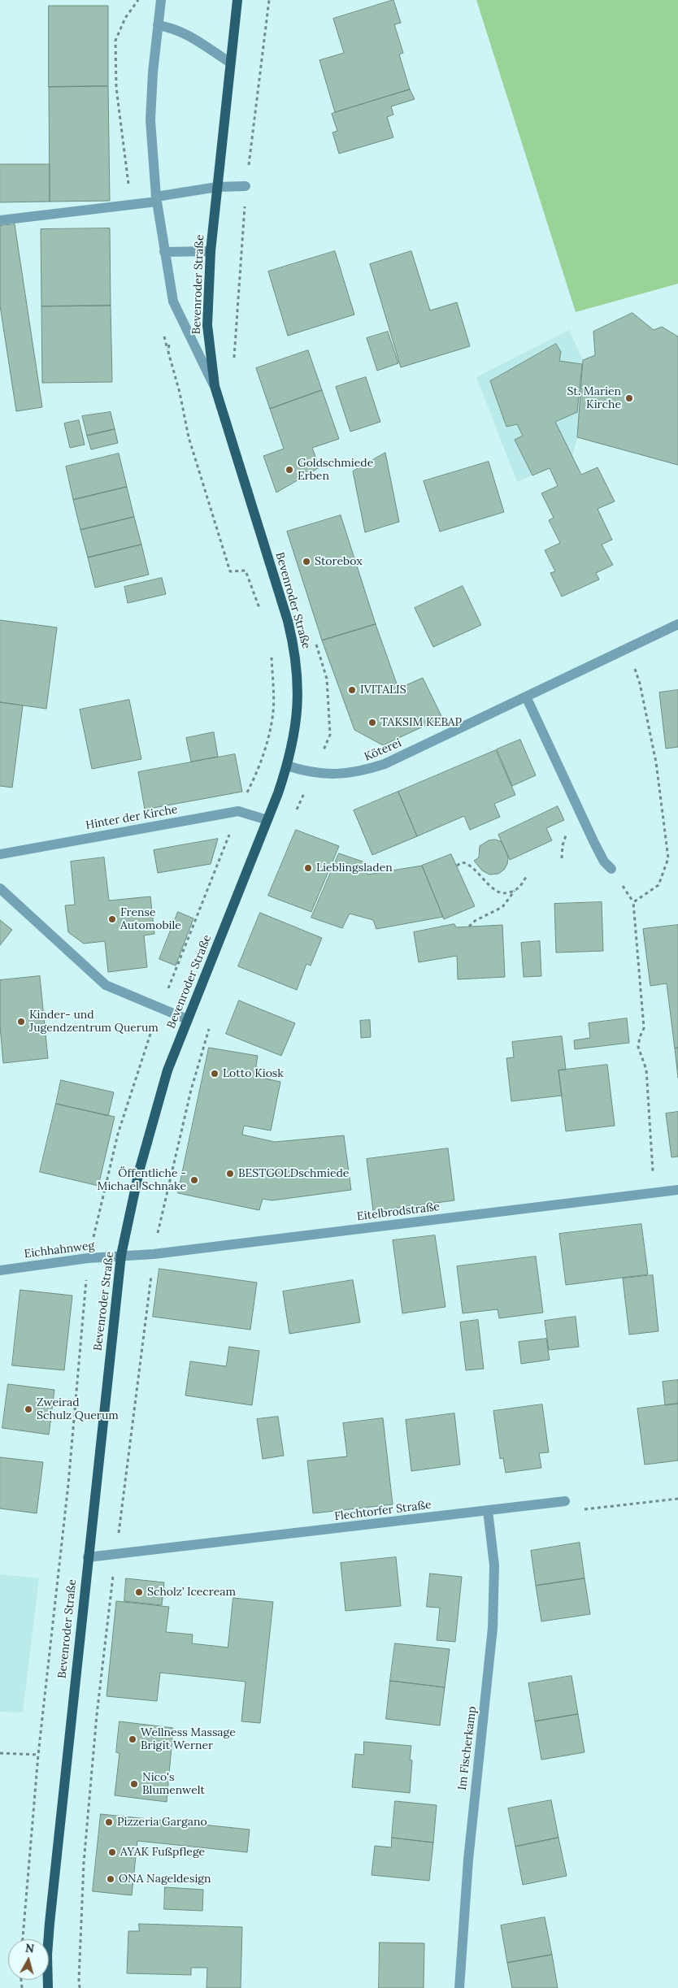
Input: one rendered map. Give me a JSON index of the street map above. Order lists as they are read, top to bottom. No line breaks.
{"streets":{"main road":["Bevenroder Straße"],"street":["Köterei","Hinter der Kirche","Eitelbrodstraße","Eichhahnweg","Flechtorfer Straße","Im Fischerkamp"]},"crossings":[["Bevenroder Straße","Köterei"],["Bevenroder Straße","Hinter der Kirche"],["Bevenroder Straße","Eitelbrodstraße"],["Bevenroder Straße","Eichhahnweg"],["Bevenroder Straße","Flechtorfer Straße"],["Eitelbrodstraße","Eichhahnweg"],["Flechtorfer Straße","Im Fischerkamp"]],"places":["St. Marien Kirche","Goldschmiede Erben","Storebox","IVITALIS","TAKSIM KEBAP","Lieblingsladen","Frense Automobile","Kinder- und Jugendzentrum Querum","Lotto Kiosk","BESTGOLDschmiede","Öffentliche - Michael Schnake","Zweirad Schulz Querum","Scholz’ Icecream","Wellness Massage Brigit Werner","Nico's Blumenwelt","Pizzeria Gargano","AYAK Fußpflege","ONA Nageldesign"],"north":"top"}
